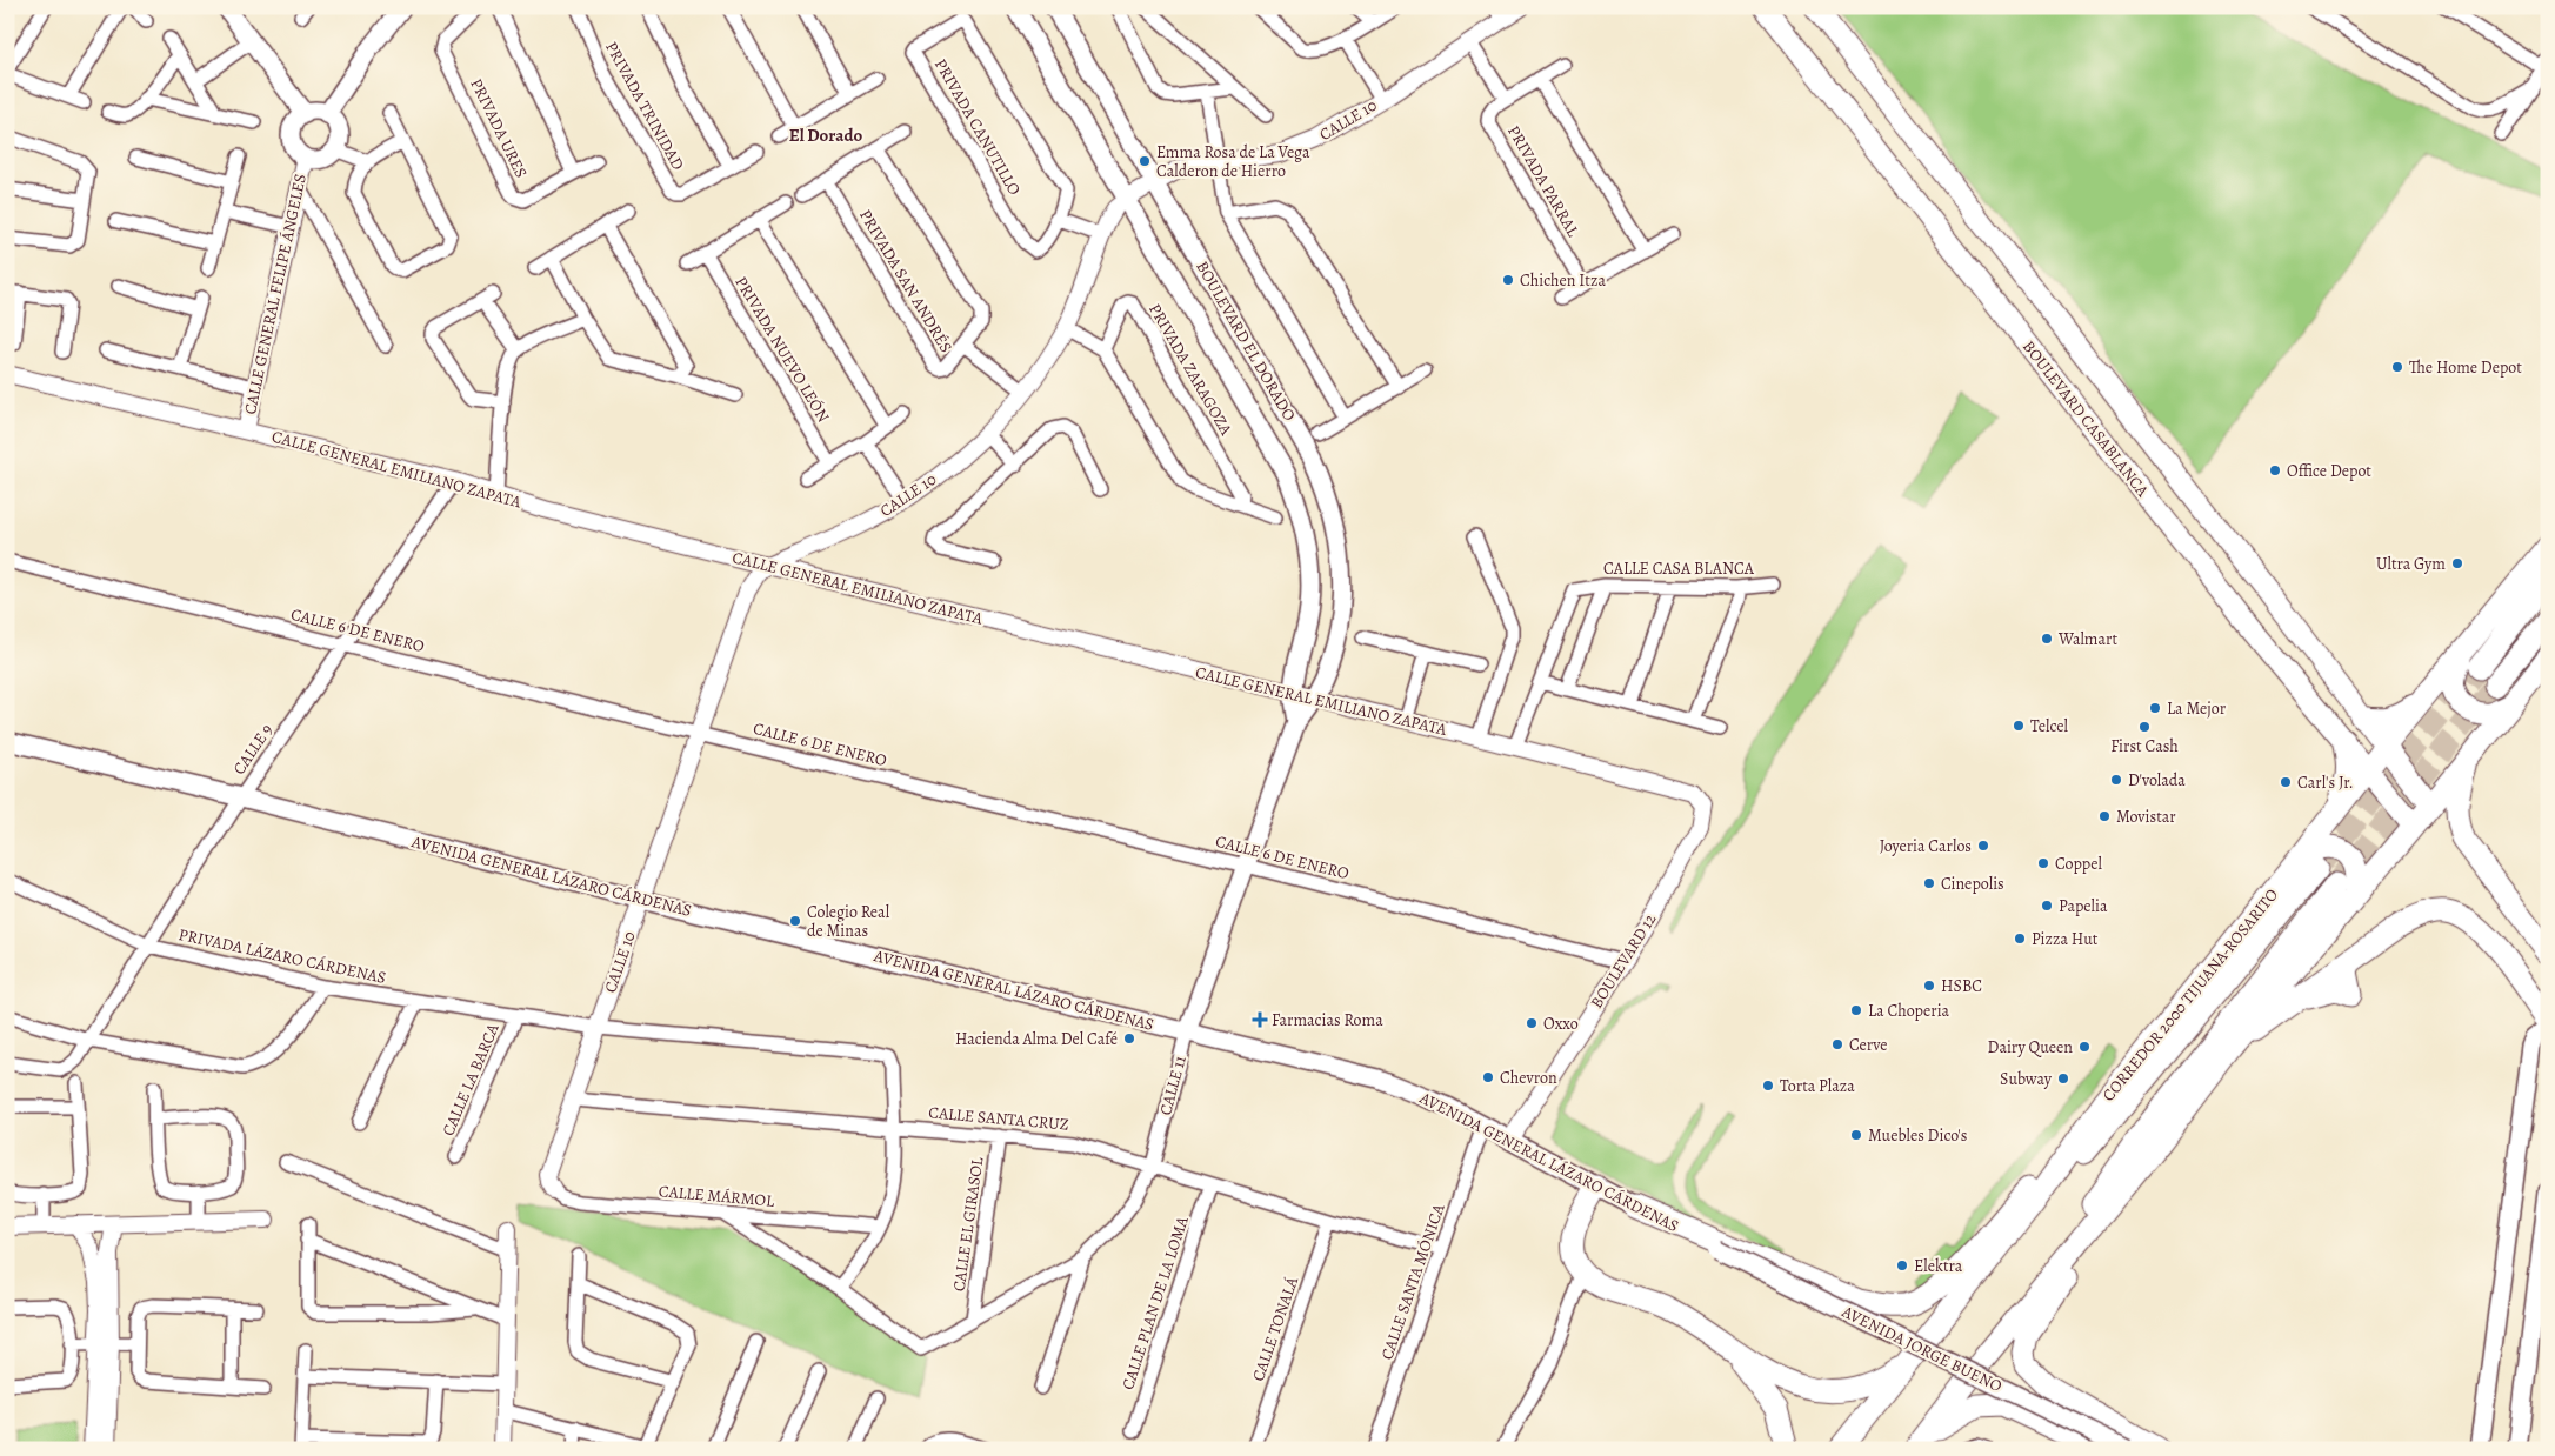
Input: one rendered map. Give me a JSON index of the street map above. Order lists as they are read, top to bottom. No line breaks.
{"streets":{"highway":["CORREDOR 2000 TIJUANA-ROSARITO"],"main road":["BOULEVARD EL DORADO","BOULEVARD CASABLANCA","AVENIDA GENERAL LÁZARO CÁRDENAS","CALLE 11","AVENIDA JORGE BUENO"],"street":["PRIVADA TRINIDAD","CALLE 10","PRIVADA CANUTILLO","PRIVADA URES","PRIVADA PARRAL","PRIVADA SAN ANDRÉS","CALLE GENERAL FELIPE ÁNGELES","PRIVADA NUEVO LEÓN","PRIVADA ZARAGOZA","CALLE GENERAL EMILIANO ZAPATA","CALLE CASA BLANCA","CALLE 6 DE ENERO","CALLE 9","PRIVADA LÁZARO CÁRDENAS","BOULEVARD 12","CALLE LA BARCA","CALLE SANTA CRUZ","CALLE MÁRMOL","CALLE EL GIRASOL","CALLE SANTA MÓNICA","CALLE PLAN DE LA LOMA","CALLE TONALÁ"]},"crossings":[["CALLE 10","PRIVADA SAN ANDRÉS"],["CALLE 10","BOULEVARD EL DORADO"],["CALLE 10","CALLE GENERAL EMILIANO ZAPATA"],["CALLE 10","CALLE 6 DE ENERO"],["CALLE 10","AVENIDA GENERAL LÁZARO CÁRDENAS"],["CALLE 10","PRIVADA LÁZARO CÁRDENAS"],["CALLE 10","CALLE SANTA CRUZ"],["CALLE 10","CALLE MÁRMOL"],["CALLE GENERAL FELIPE ÁNGELES","CALLE GENERAL EMILIANO ZAPATA"],["BOULEVARD EL DORADO","CALLE GENERAL EMILIANO ZAPATA"],["BOULEVARD EL DORADO","CALLE 11"],["BOULEVARD CASABLANCA","CORREDOR 2000 TIJUANA-ROSARITO"],["CALLE GENERAL EMILIANO ZAPATA","CALLE CASA BLANCA"],["CALLE GENERAL EMILIANO ZAPATA","CALLE 9"],["CALLE GENERAL EMILIANO ZAPATA","BOULEVARD 12"],["CALLE GENERAL EMILIANO ZAPATA","CALLE 11"],["CALLE 6 DE ENERO","CALLE 9"],["CALLE 6 DE ENERO","BOULEVARD 12"],["CALLE 6 DE ENERO","CALLE 11"],["CALLE 9","AVENIDA GENERAL LÁZARO CÁRDENAS"],["CALLE 9","PRIVADA LÁZARO CÁRDENAS"],["AVENIDA GENERAL LÁZARO CÁRDENAS","BOULEVARD 12"],["AVENIDA GENERAL LÁZARO CÁRDENAS","CALLE 11"],["AVENIDA GENERAL LÁZARO CÁRDENAS","CALLE SANTA MÓNICA"],["AVENIDA GENERAL LÁZARO CÁRDENAS","AVENIDA JORGE BUENO"],["PRIVADA LÁZARO CÁRDENAS","CALLE LA BARCA"],["PRIVADA LÁZARO CÁRDENAS","CALLE SANTA CRUZ"],["CALLE 11","CALLE SANTA CRUZ"],["CALLE 11","CALLE EL GIRASOL"],["CALLE SANTA CRUZ","CALLE EL GIRASOL"],["CALLE SANTA CRUZ","CALLE SANTA MÓNICA"],["CALLE SANTA CRUZ","CALLE PLAN DE LA LOMA"],["CALLE SANTA CRUZ","CALLE TONALÁ"]],"districts":["El Dorado"],"places":{"other":["Emma Rosa de La Vega Calderon de Hierro","Chichen Itza","The Home Depot","Office Depot","Ultra Gym","Walmart","La Mejor","Telcel","First Cash","D'volada","Carl's Jr.","Movistar","Joyeria Carlos","Coppel","Cinepolis","Papelia","Colegio Real de Minas","Pizza Hut","HSBC","La Choperia","Oxxo","Hacienda Alma Del Café","Cerve","Dairy Queen","Chevron","Subway","Torta Plaza","Muebles Dico's","Elektra"],"health":["Farmacias Roma"]}}
